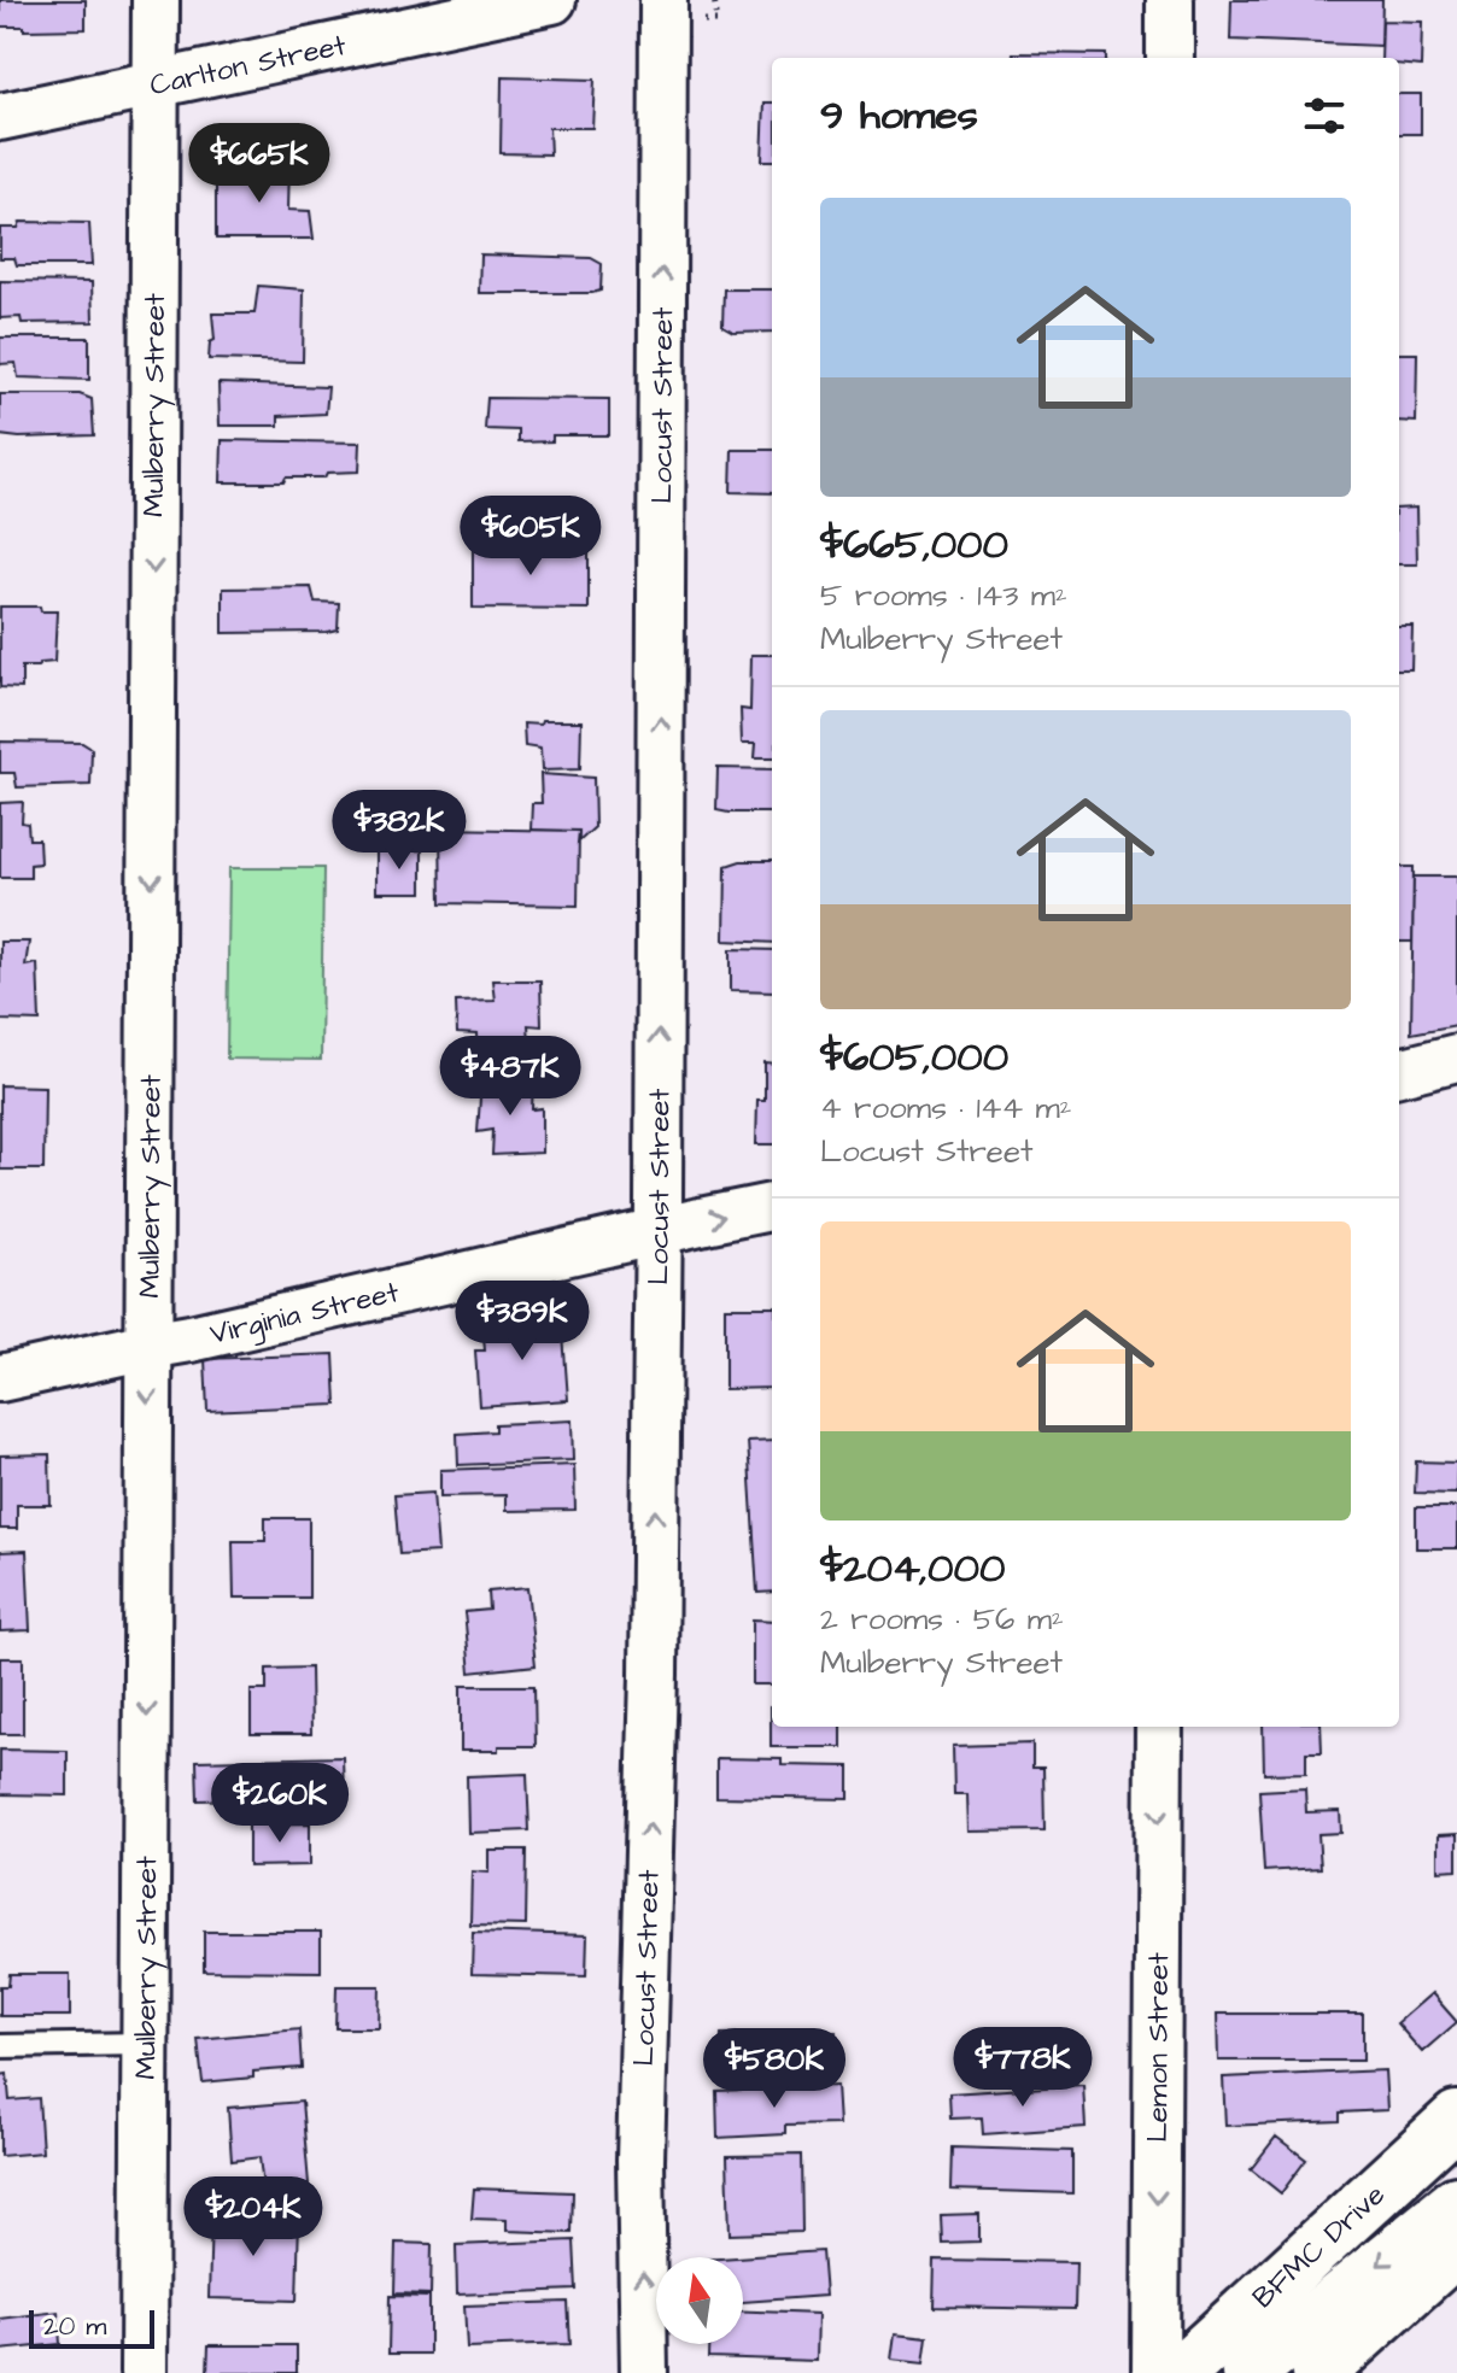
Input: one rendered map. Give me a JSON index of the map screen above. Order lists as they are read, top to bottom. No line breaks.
{"streets":{"main road":["BFMC Drive"],"street":["Carlton Street","Mulberry Street","Locust Street","Virginia Street","Lemon Street"]},"crossings":[["Carlton Street","Mulberry Street"],["Mulberry Street","Virginia Street"],["Locust Street","Virginia Street"]],"one_way":["Mulberry Street","Locust Street","Lemon Street"],"scale_bar":"20 m","north":"top","page":{"heading":"9 homes","price":["$665K","$605K","$382K","$487K","$389K","$260K","$778K","$580K","$204K"],"list":[{"name":"$665,000","note":"5 rooms · 143 m² · Mulberry Street"},{"name":"$605,000","note":"4 rooms · 144 m² · Locust Street"},{"name":"$204,000","note":"2 rooms · 56 m² · Mulberry Street"}],"scale":"20 m"}}
